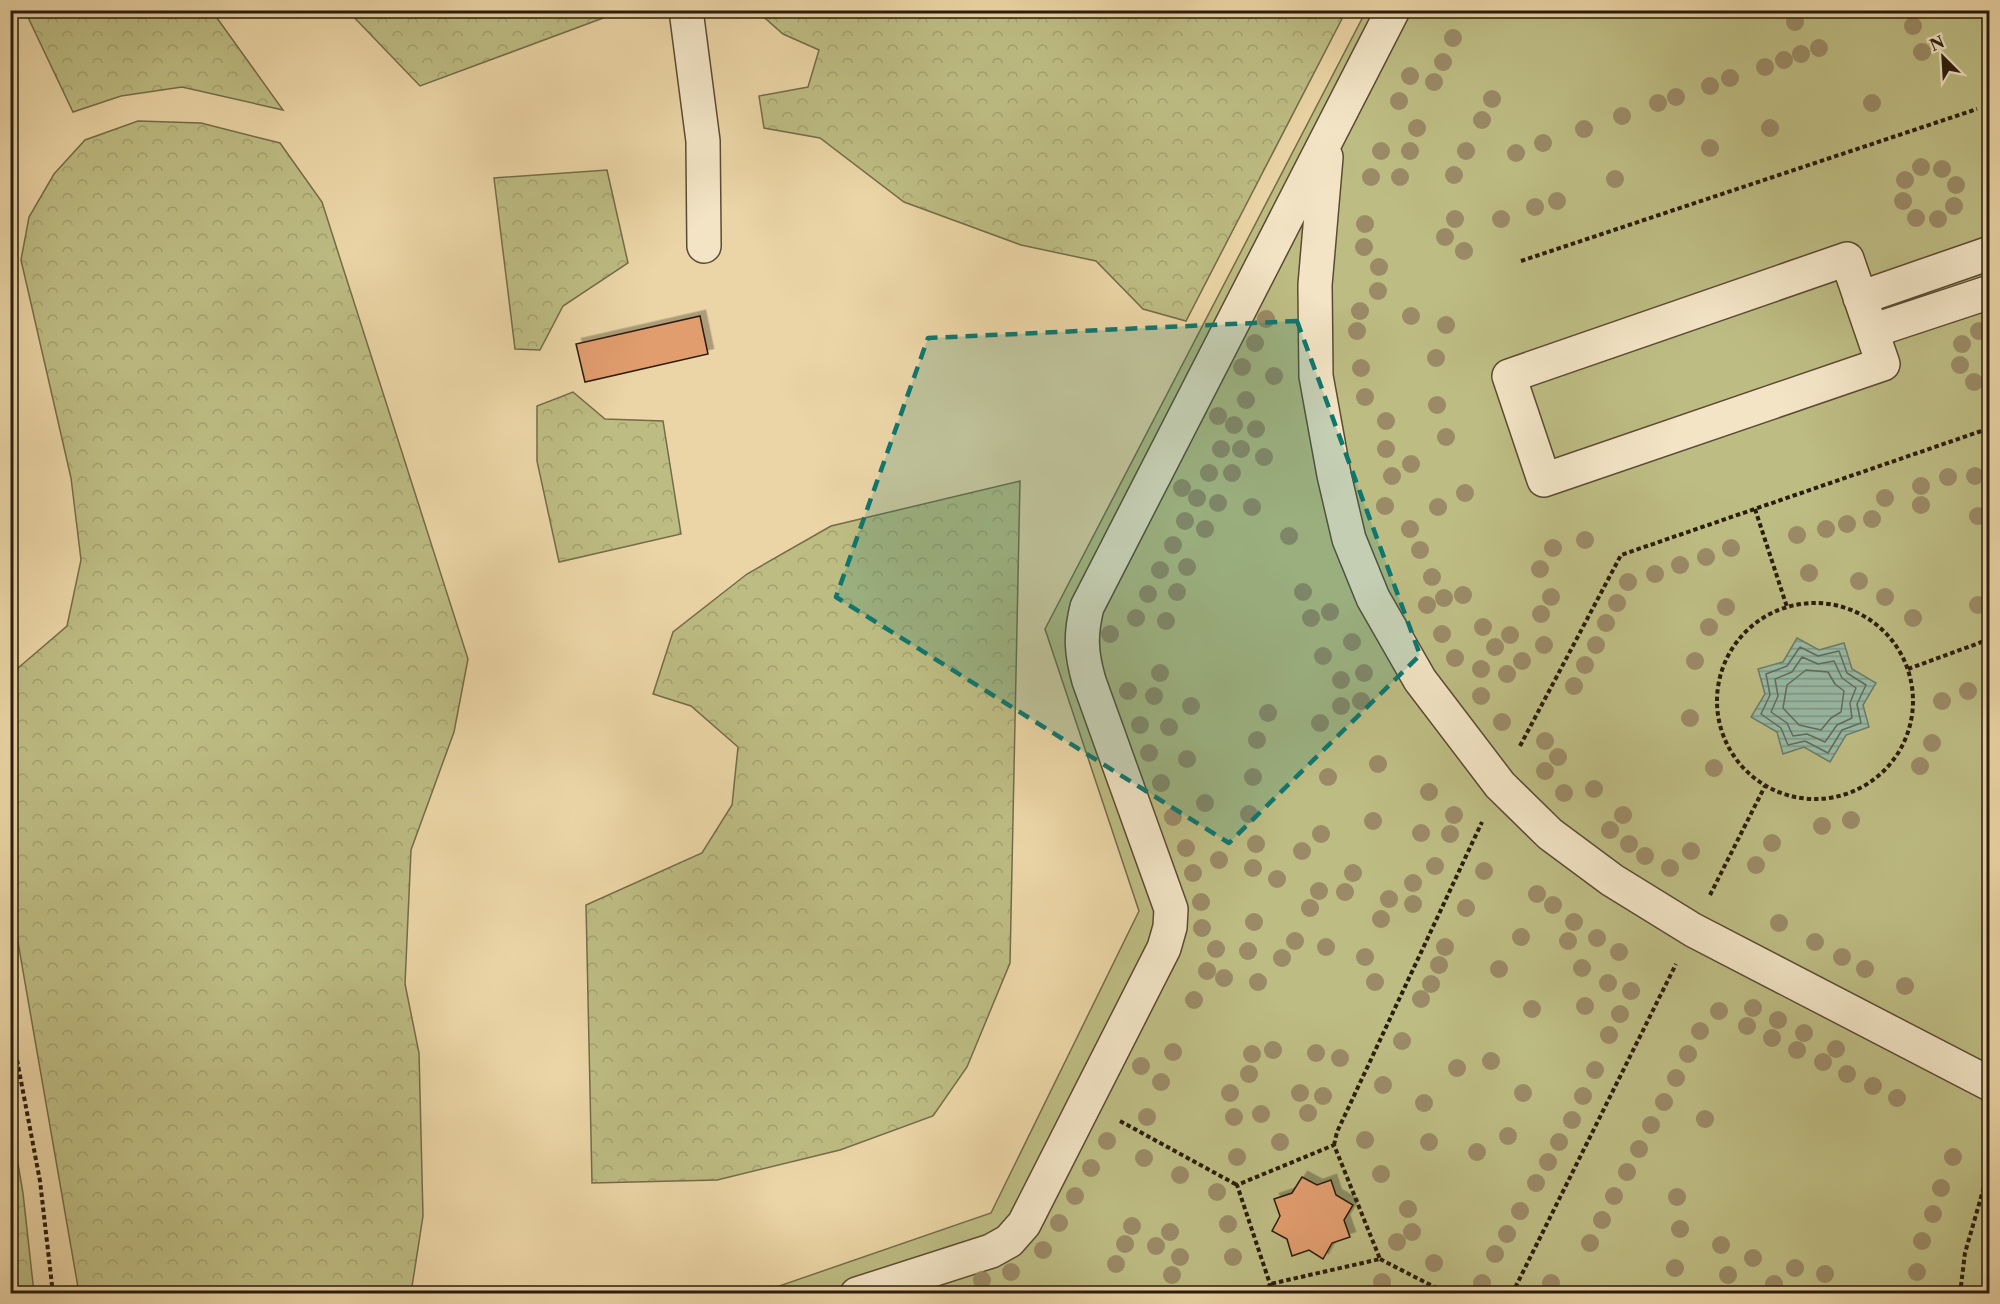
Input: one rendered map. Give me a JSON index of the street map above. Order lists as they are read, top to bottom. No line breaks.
{"north":"top left"}
